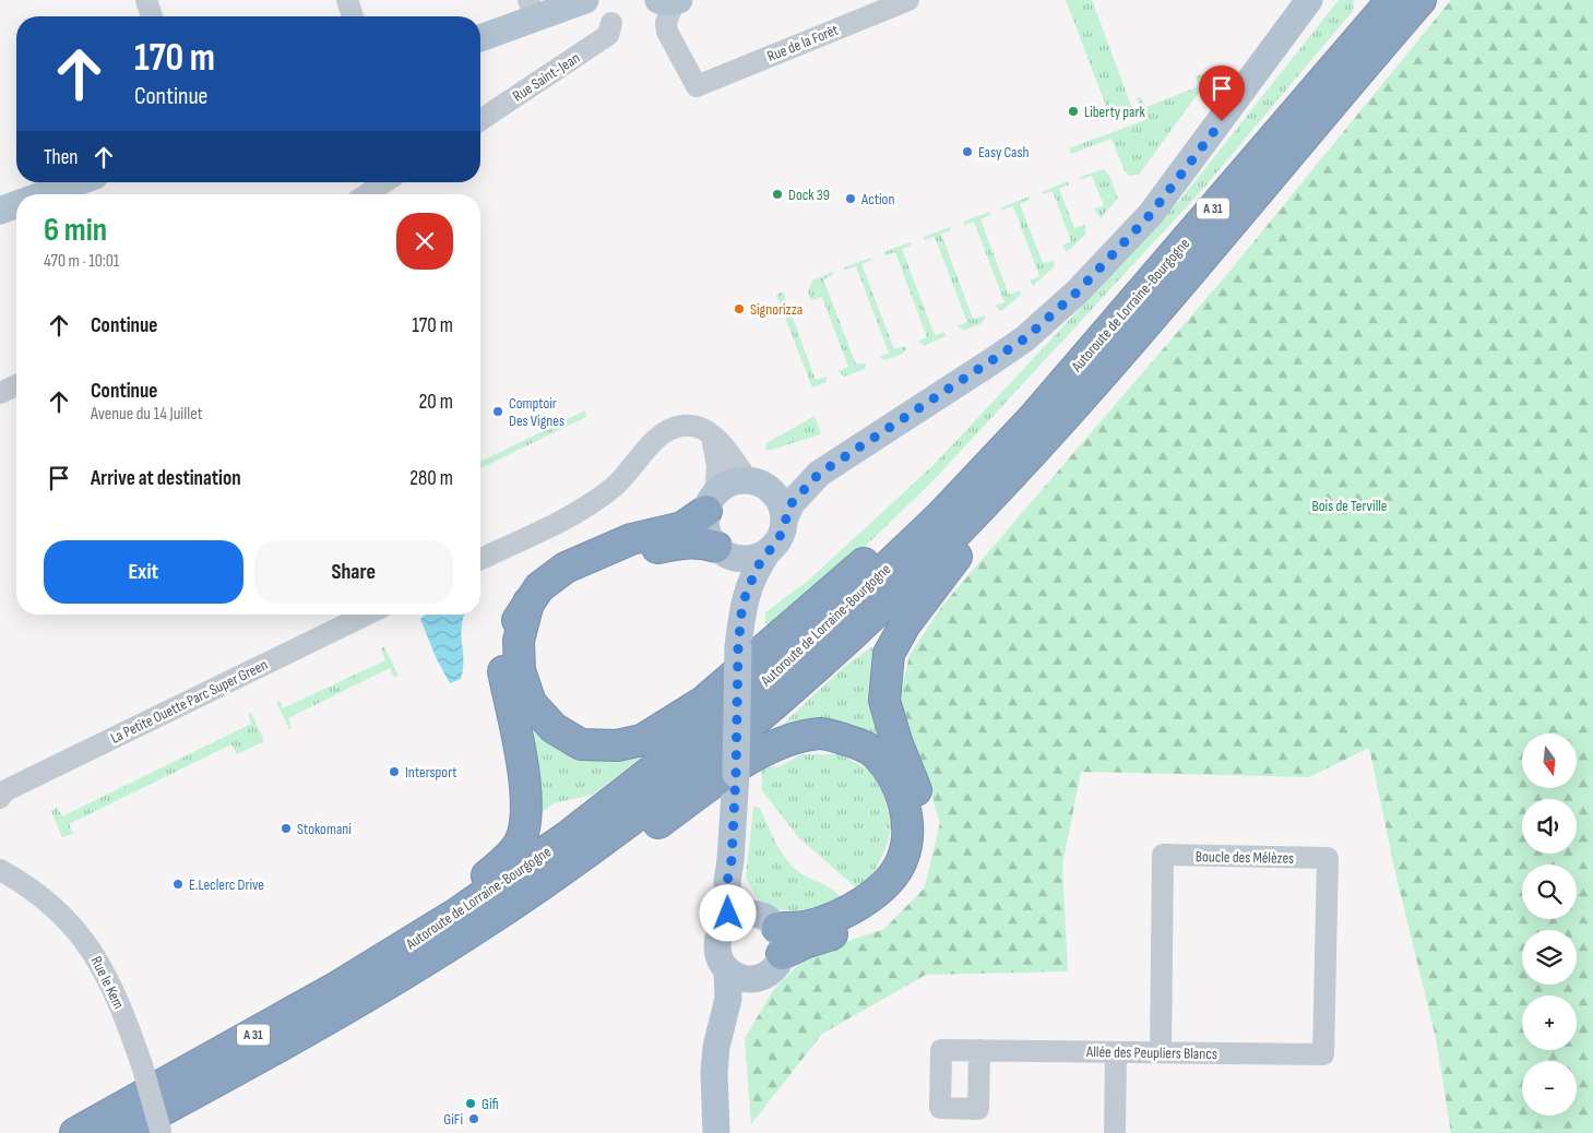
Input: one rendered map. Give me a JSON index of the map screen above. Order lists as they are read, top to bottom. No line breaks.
{"streets":{"highway":["A 31","Autoroute de Lorraine-Bourgogne"],"street":["Rue de la Forêt","Rue Saint-Jean","La Petite Ouette Parc Super Green","Boucle des Mélèzes","Rue le Kem","Allée des Peupliers Blancs"]},"crossings":[["Boucle des Mélèzes","Allée des Peupliers Blancs"]],"parks":["Bois de Terville"],"places":["Liberty park","Easy Cash","Dock 39","Action","Signorizza","Comptoir Des Vignes","Intersport","Stokomani","E.Leclerc Drive","Gifi","GiFi"],"north":"bottom","page":{"turn":["170 m","Continue"],"then":"Then","heading":["6 min","470 m · 10:01"],"list":[{"name":"Continue","value":"170 m"},{"name":"Continue","note":"Avenue du 14 Juillet","value":"20 m"},{"name":"Arrive at destination","value":"280 m"}],"buttons":["Exit","Share"],"map_buttons":["+","−"]}}
